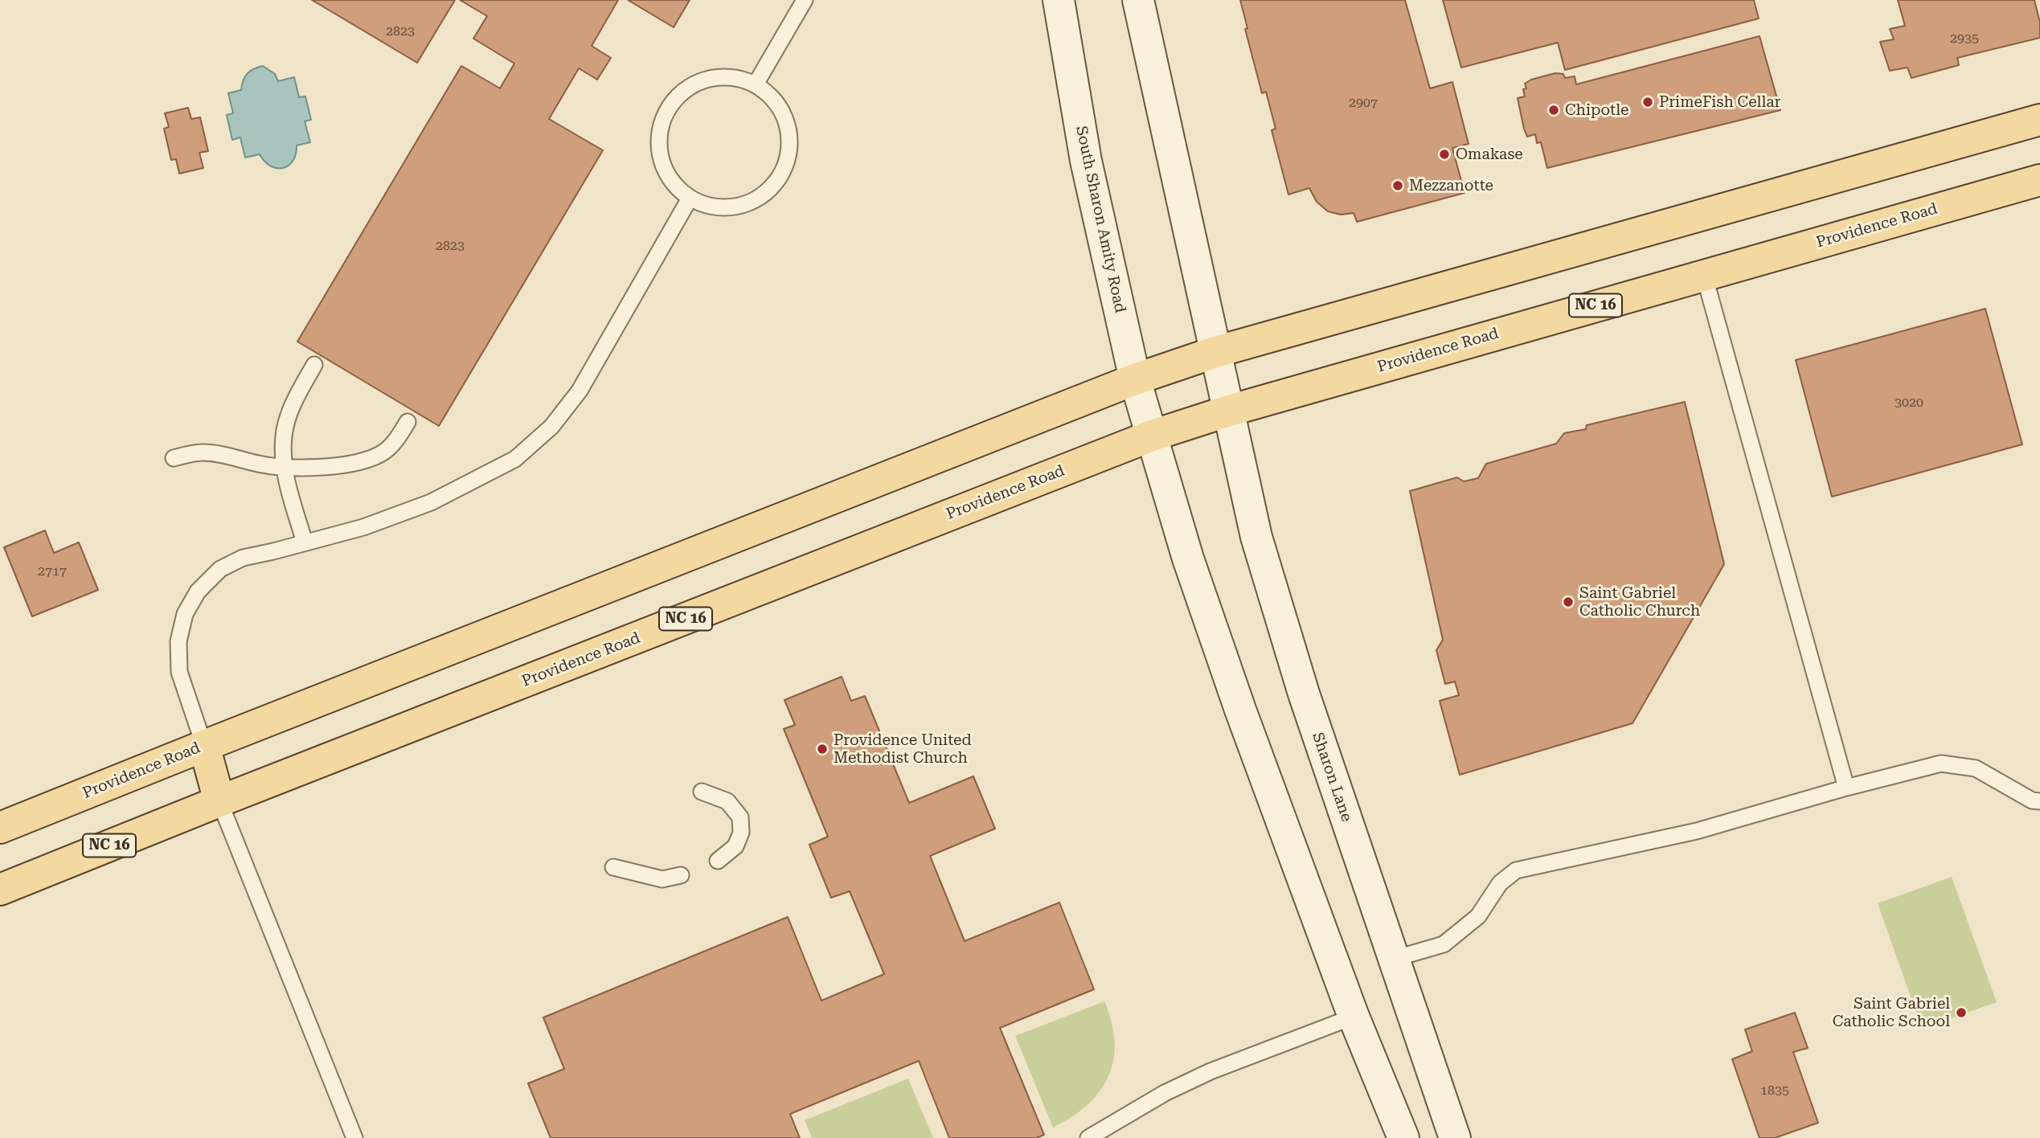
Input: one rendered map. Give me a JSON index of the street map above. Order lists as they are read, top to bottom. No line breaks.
{"streets":{"main road":["South Sharon Amity Road","Providence Road","NC 16","Sharon Lane"]},"crossings":[["South Sharon Amity Road","Providence Road"],["Providence Road","Sharon Lane"]],"places":["PrimeFish Cellar","Chipotle","Omakase","Mezzanotte","Saint Gabriel Catholic Church","Providence United Methodist Church","Saint Gabriel Catholic School"],"house_numbers":["2823","2935","2907","2823","3020","2717","1835"]}
